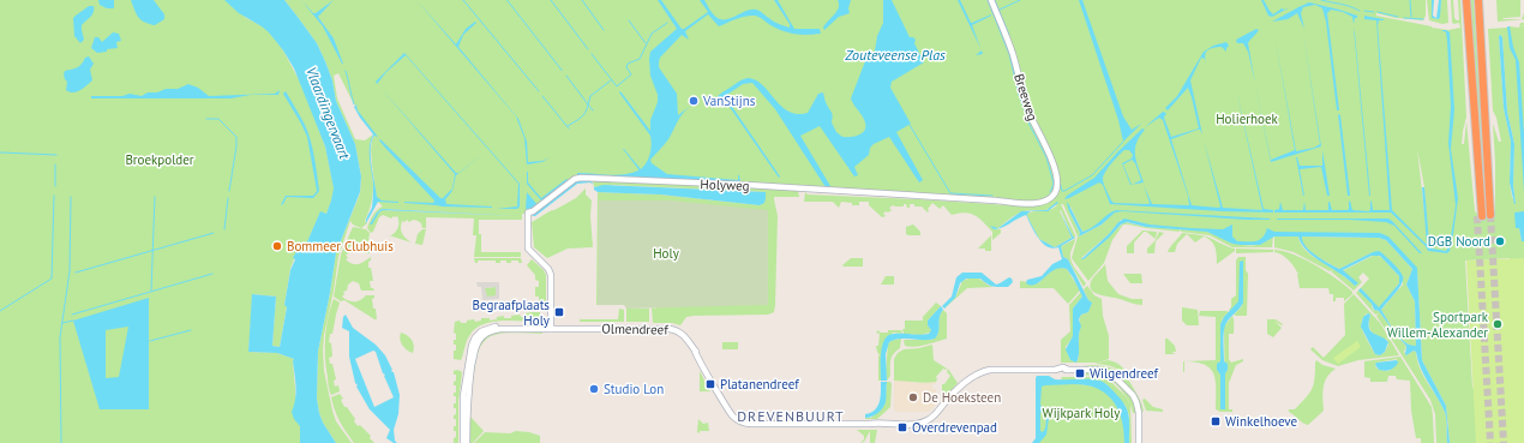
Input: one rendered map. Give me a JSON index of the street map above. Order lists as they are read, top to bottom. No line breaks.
{"streets":{"street":["Breeweg","Holyweg","Olmendreef"]},"crossings":[["Breeweg","Holyweg"],["Holyweg","Olmendreef"]],"districts":["DREVENBUURT"],"water":["Zouteveense Plas","Vlaardingervaart"],"parks":["Holierhoek","Broekpolder","Holy","Wijkpark Holy"],"places":{"other":["VanStijns","DGB Noord","Bommeer Clubhuis","Sportpark Willem-Alexander","Studio Lon","De Hoeksteen"],"transit":["Begraafplaats Holy","Wilgendreef","Platanendreef","Winkelhoeve","Overdrevenpad"]}}
